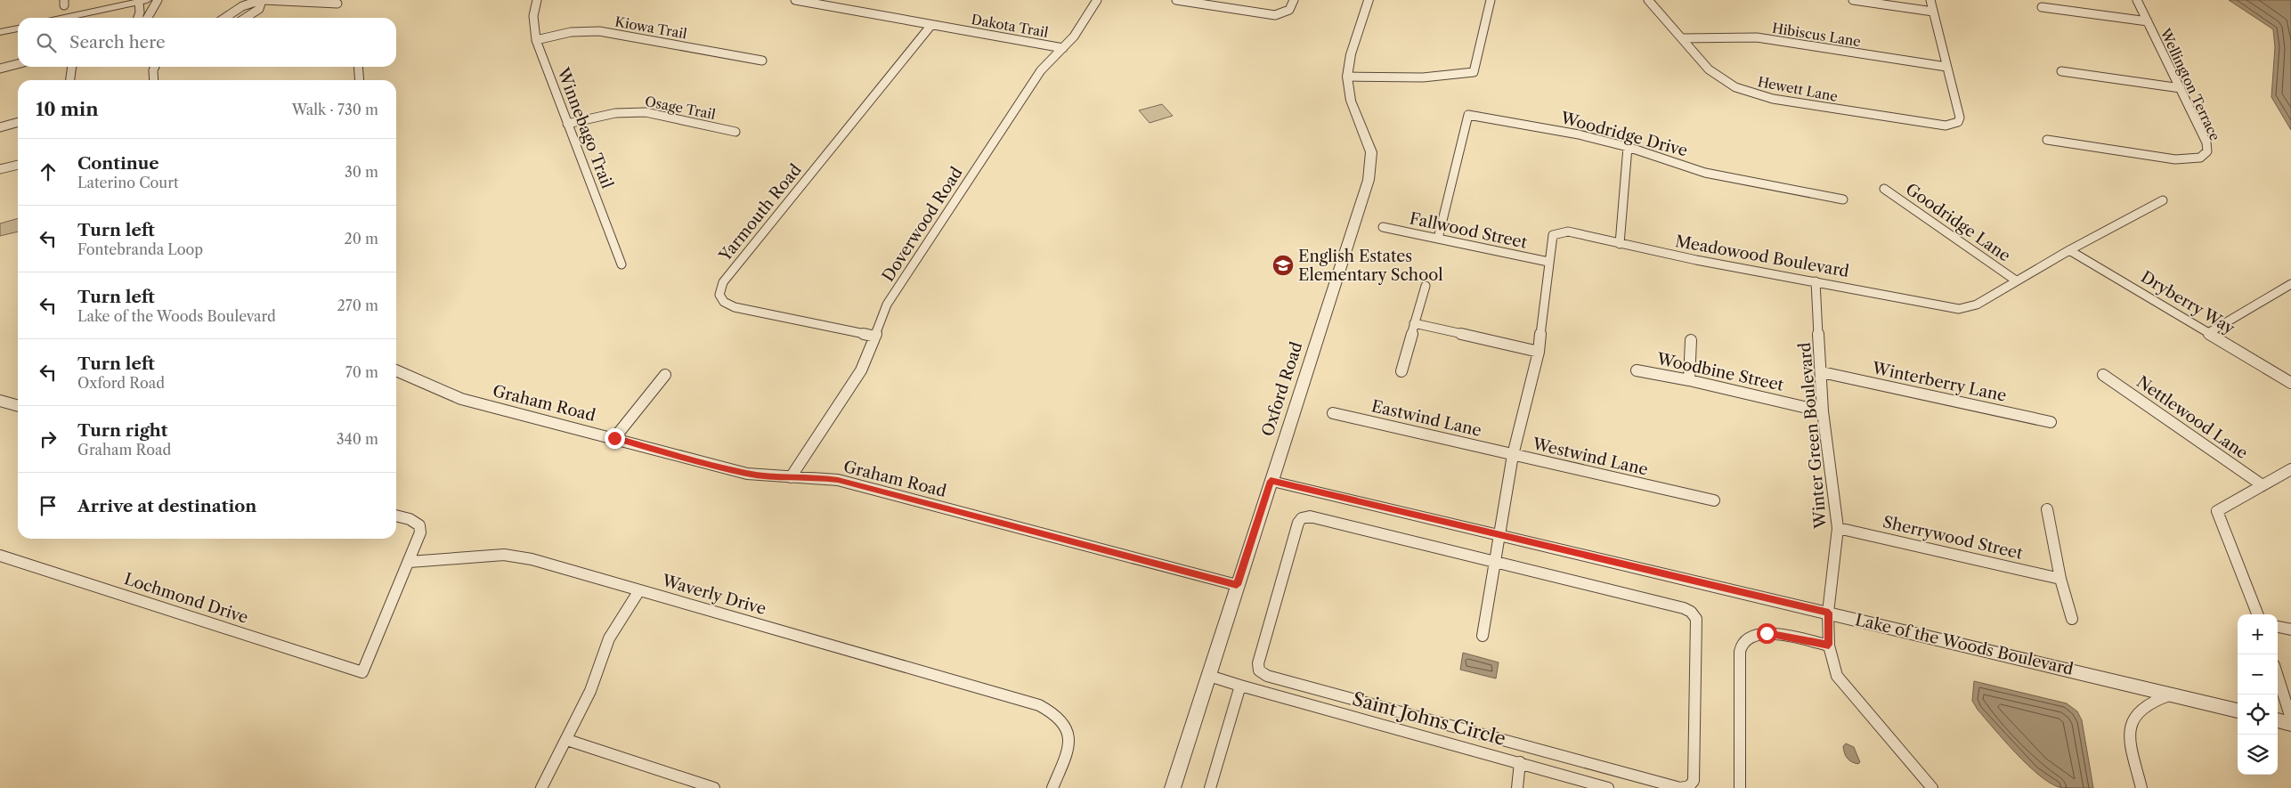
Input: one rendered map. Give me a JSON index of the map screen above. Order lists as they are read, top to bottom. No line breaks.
{"streets":{"street":["Dakota Trail","Kiowa Trail","Hibiscus Lane","Wellington Terrace","Hewett Lane","Osage Trail","Winnebago Trail","Woodridge Drive","Yarmouth Road","Goodridge Lane","Doverwood Road","Fallwood Street","Meadowood Boulevard","Dryberry Way","Woodbine Street","Winterberry Lane","Oxford Road","Graham Road","Nettlewood Lane","Eastwind Lane","Winter Green Boulevard","Westwind Lane","Sherrywood Street","Waverly Drive","Lochmond Drive","Lake of the Woods Boulevard","Saint Johns Circle"]},"crossings":[["Dakota Trail","Yarmouth Road"],["Dakota Trail","Doverwood Road"],["Kiowa Trail","Winnebago Trail"],["Hibiscus Lane","Hewett Lane"],["Osage Trail","Winnebago Trail"],["Woodridge Drive","Fallwood Street"],["Yarmouth Road","Doverwood Road"],["Goodridge Lane","Meadowood Boulevard"],["Doverwood Road","Graham Road"],["Fallwood Street","Meadowood Boulevard"],["Meadowood Boulevard","Dryberry Way"],["Meadowood Boulevard","Eastwind Lane"],["Meadowood Boulevard","Winter Green Boulevard"],["Meadowood Boulevard","Westwind Lane"],["Woodbine Street","Winter Green Boulevard"],["Winterberry Lane","Winter Green Boulevard"],["Oxford Road","Graham Road"],["Oxford Road","Lake of the Woods Boulevard"],["Oxford Road","Saint Johns Circle"],["Eastwind Lane","Westwind Lane"],["Winter Green Boulevard","Sherrywood Street"],["Winter Green Boulevard","Lake of the Woods Boulevard"],["Westwind Lane","Lake of the Woods Boulevard"],["Waverly Drive","Lochmond Drive"]],"places":{"school or university":["English Estates Elementary School"]},"page":{"search":"Search here","heading":["10 min","Walk · 730 m"],"list":[["Continue","Laterino Court","30 m"],["Turn left","Fontebranda Loop","20 m"],["Turn left","Lake of the Woods Boulevard","270 m"],["Turn left","Oxford Road","70 m"],["Turn right","Graham Road","340 m"],"Arrive at destination"],"map_buttons":["+","−"]}}
